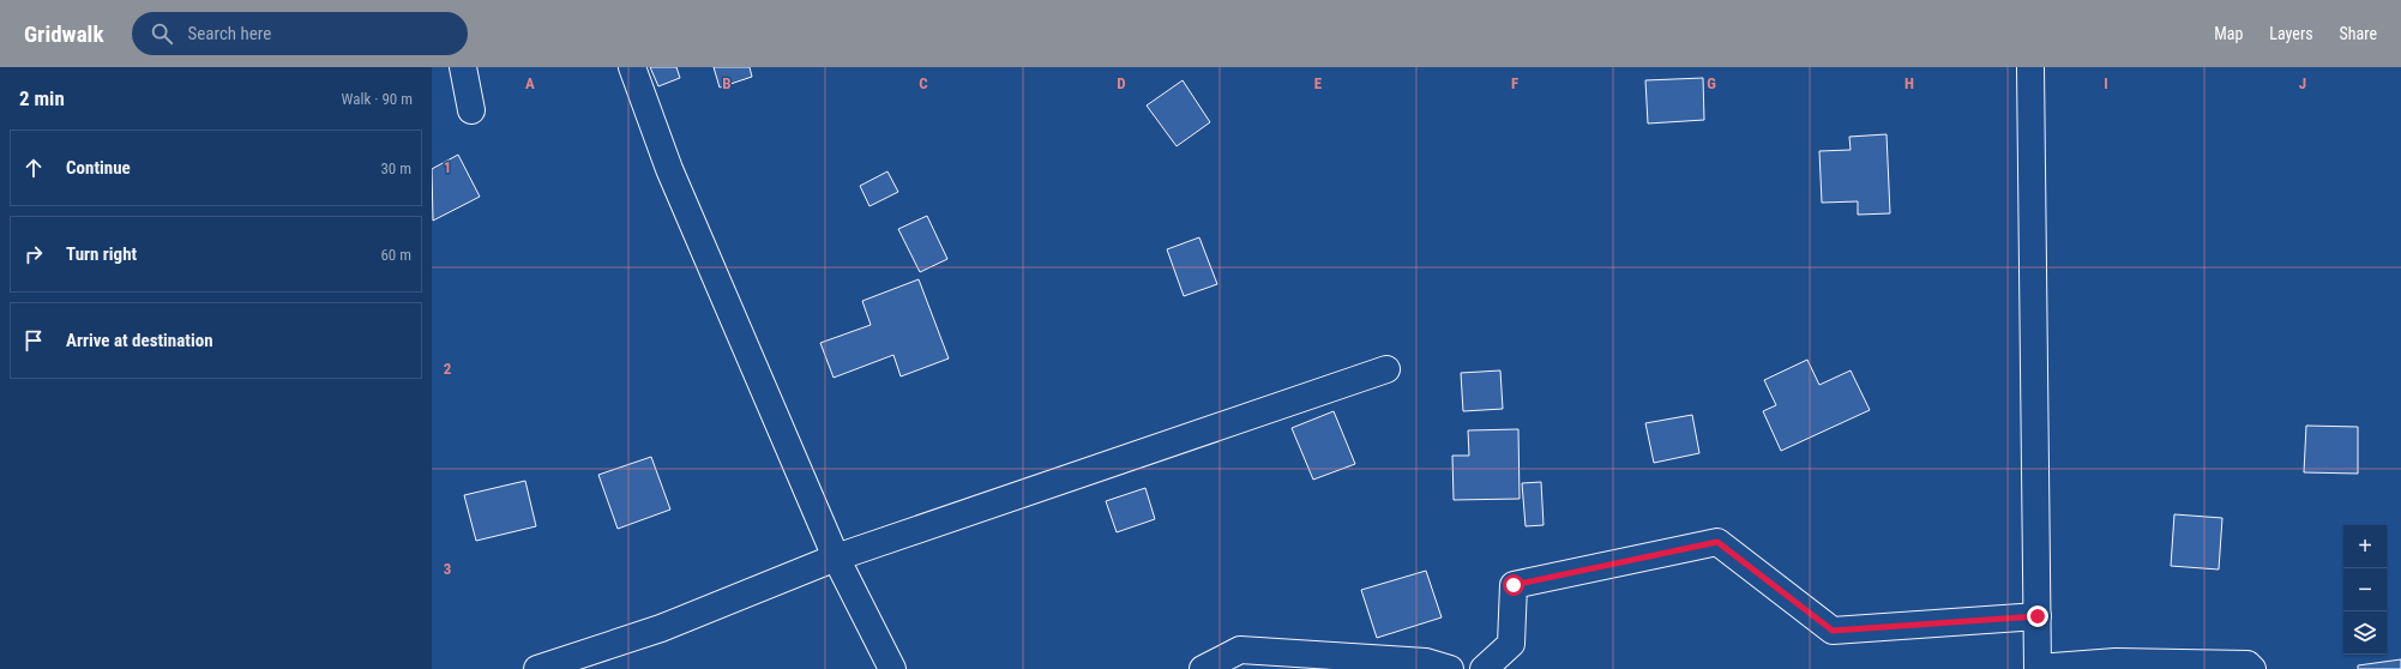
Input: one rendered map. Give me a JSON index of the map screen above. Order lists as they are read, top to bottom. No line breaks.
{"page":{"header":"Gridwalk","search":"Search here","nav":["Map","Layers","Share"],"heading":["2 min","Walk · 90 m"],"list":[["Continue","30 m"],["Turn right","60 m"],"Arrive at destination"],"map_buttons":["+","−"]},"grid":{"columns":["A","B","C","D","E","F","G","H","I","J"],"rows":["1","2","3"]}}
